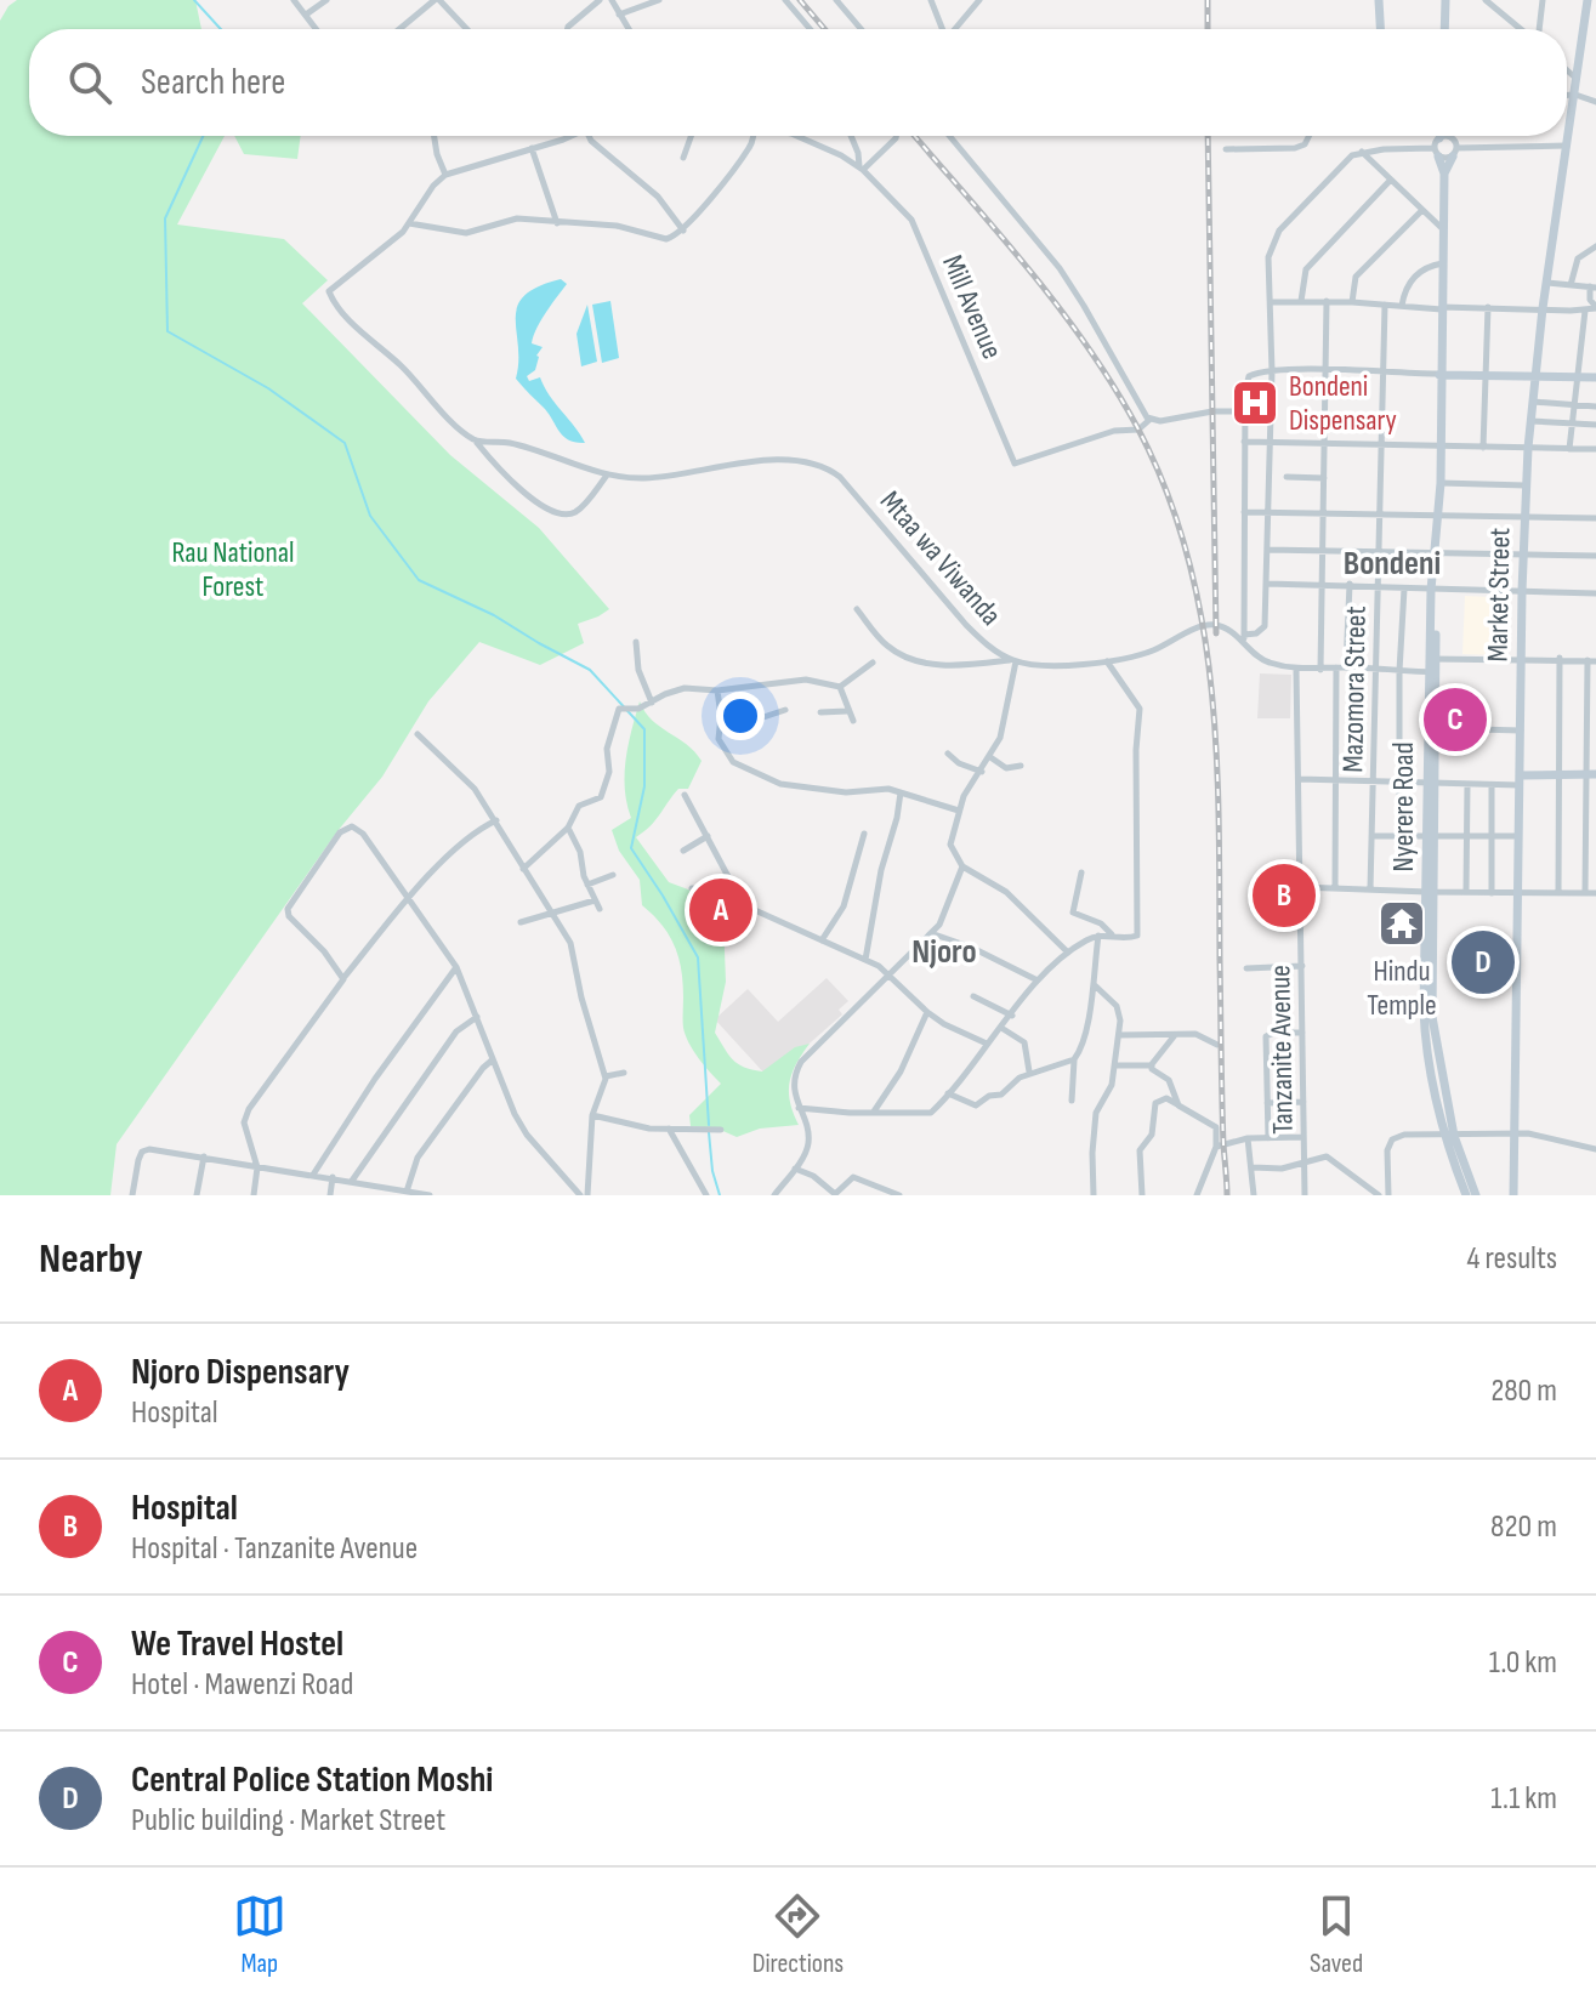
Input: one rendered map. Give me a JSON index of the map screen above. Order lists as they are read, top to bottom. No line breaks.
{"streets":{"street":["Mill Avenue","Mtaa wa Viwanda","Market Street","Mazomora Street","Nyerere Road","Tanzanite Avenue"]},"districts":["Bondeni","Njoro"],"parks":["Rau National Forest"],"places":{"hospital":["Bondeni Dispensary"],"temple":["Hindu Temple"]},"page":{"search":"Search here","pins":["C","B","A","D"],"heading":["Nearby","4 results"],"list":[{"mark":"A","name":"Njoro Dispensary","note":"Hospital","value":"280 m"},{"mark":"B","name":"Hospital","note":"Hospital · Tanzanite Avenue","value":"820 m"},{"mark":"C","name":"We Travel Hostel","note":"Hotel · Mawenzi Road","value":"1.0 km"},{"mark":"D","name":"Central Police Station Moshi","note":"Public building · Market Street","value":"1.1 km"}],"nav":["Map","Directions","Saved"]}}
